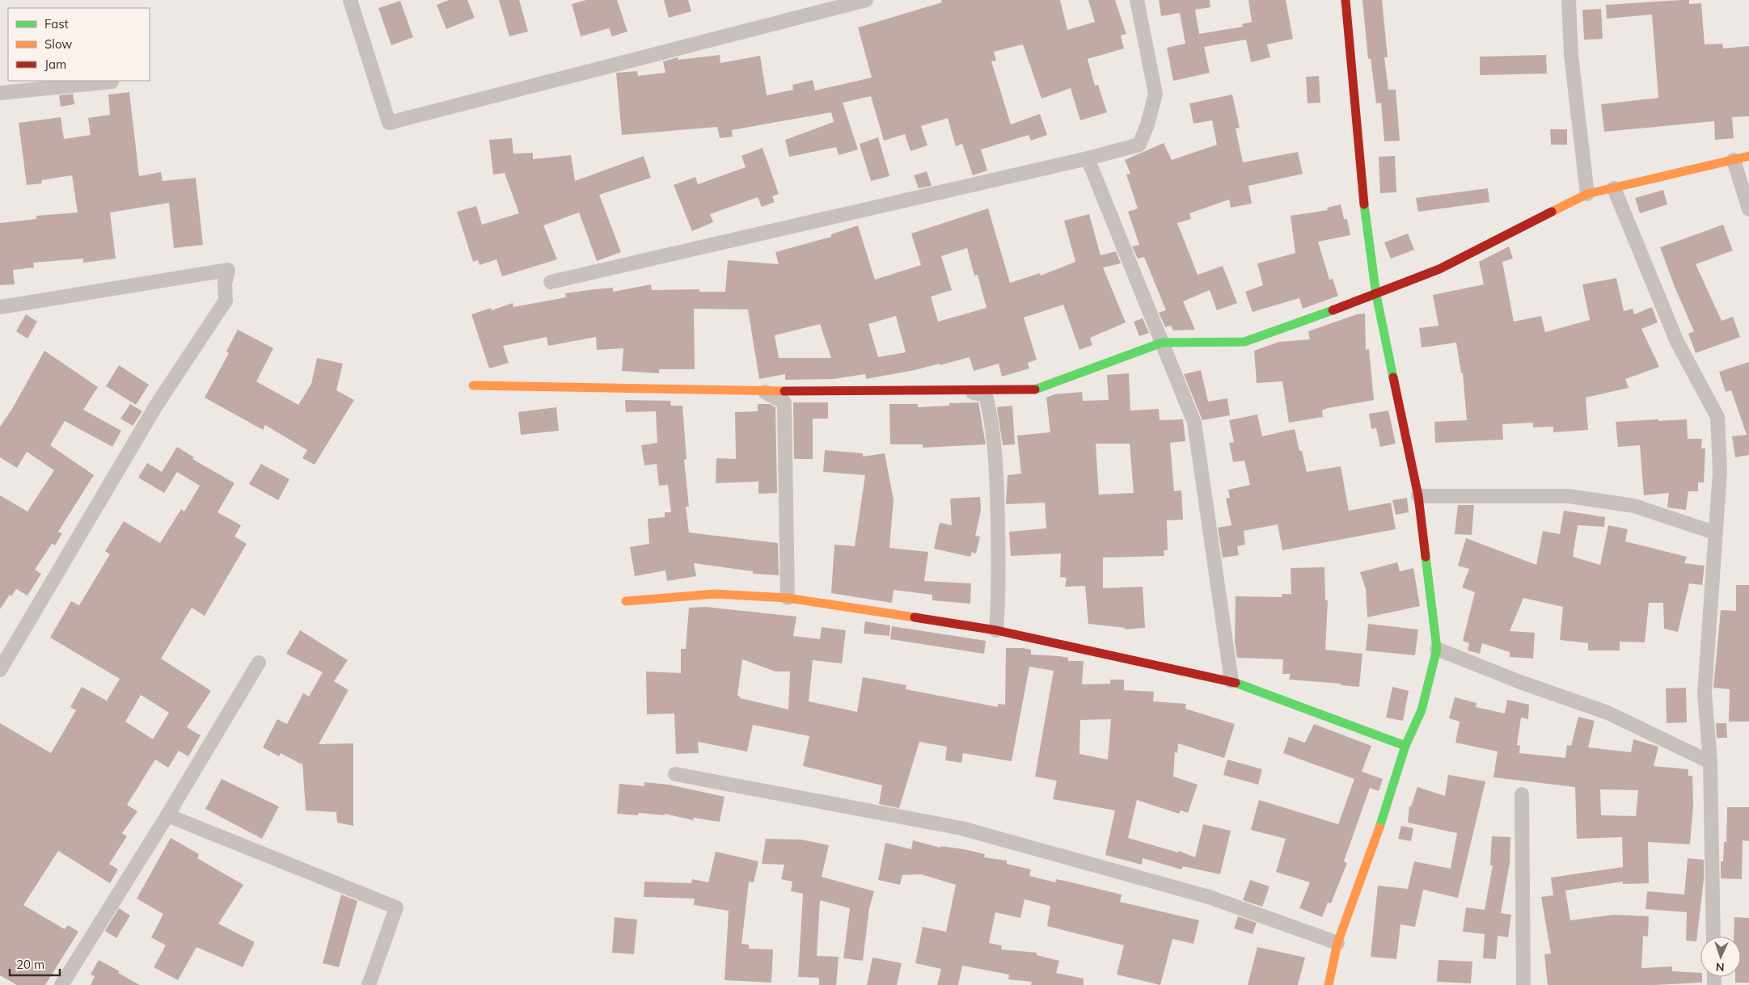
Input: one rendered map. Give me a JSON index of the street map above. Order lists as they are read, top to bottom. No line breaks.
{"legend":["Fast","Slow","Jam"],"scale_bar":"20 m","north":"bottom"}
